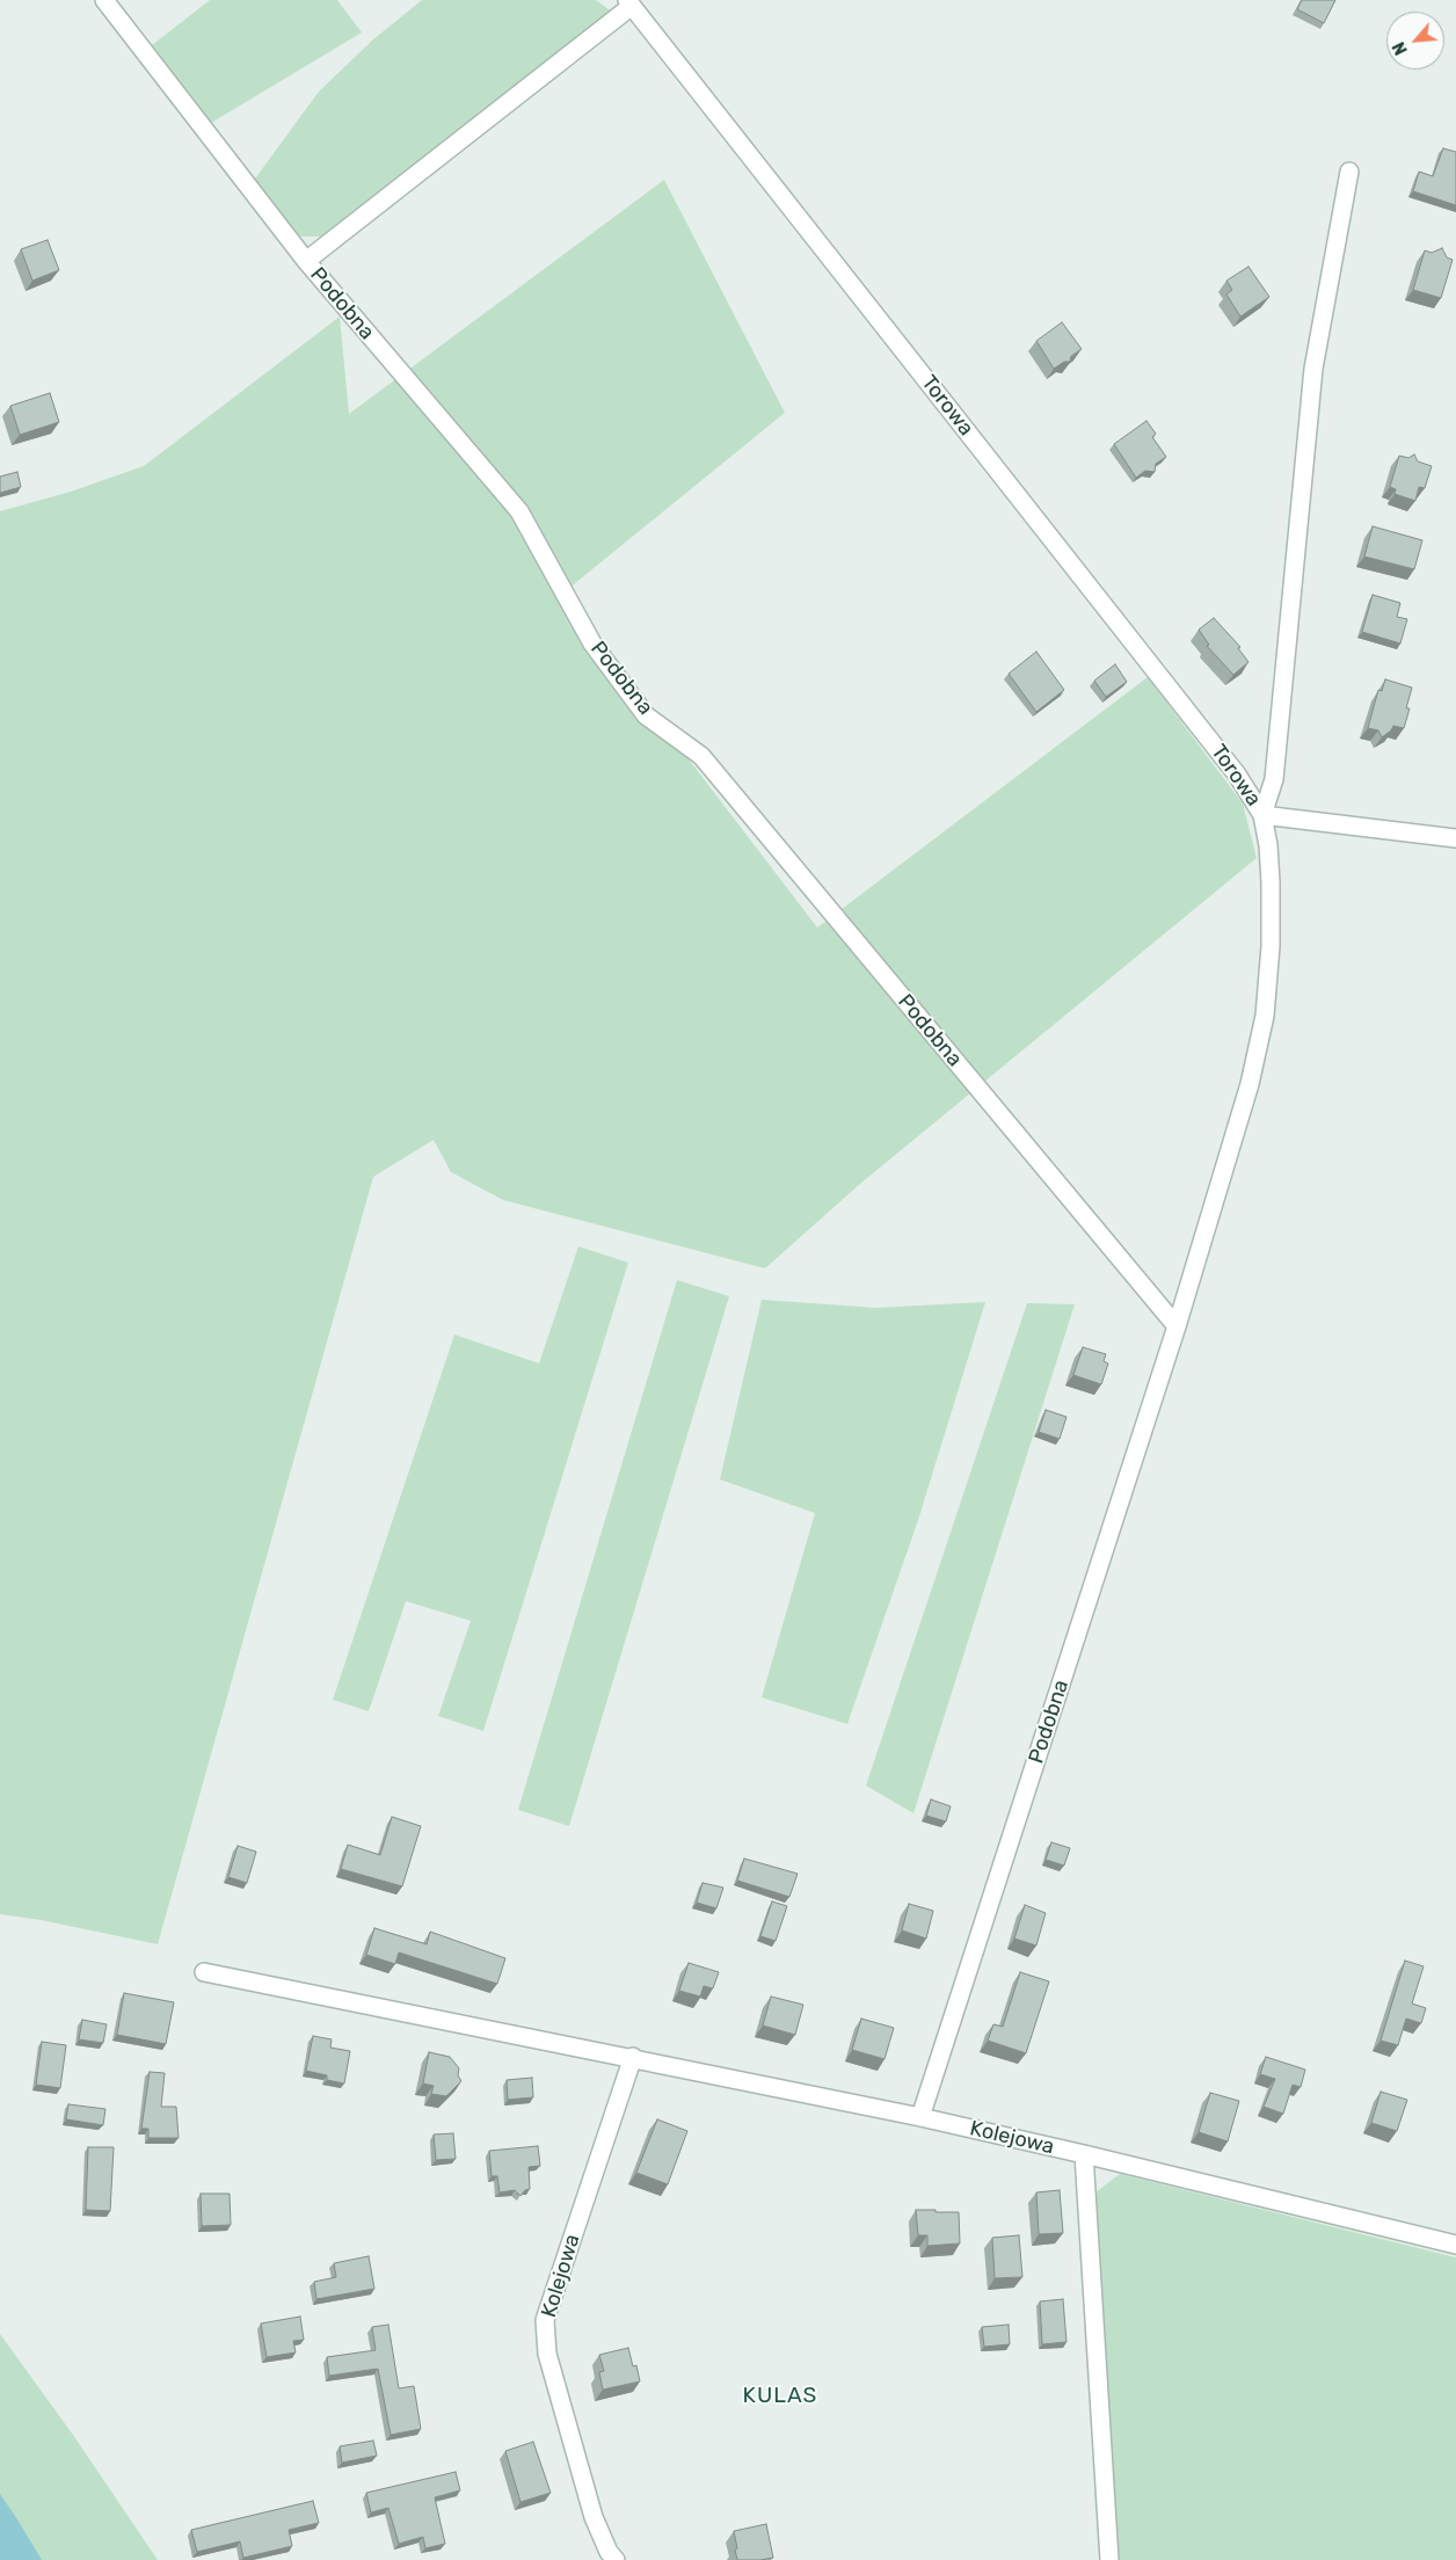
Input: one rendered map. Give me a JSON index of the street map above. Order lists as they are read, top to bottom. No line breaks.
{"streets":{"street":["Podobna","Torowa","Kolejowa"]},"crossings":[["Podobna","Torowa"],["Podobna","Kolejowa"]],"districts":["KULAS"],"north":"bottom left"}
